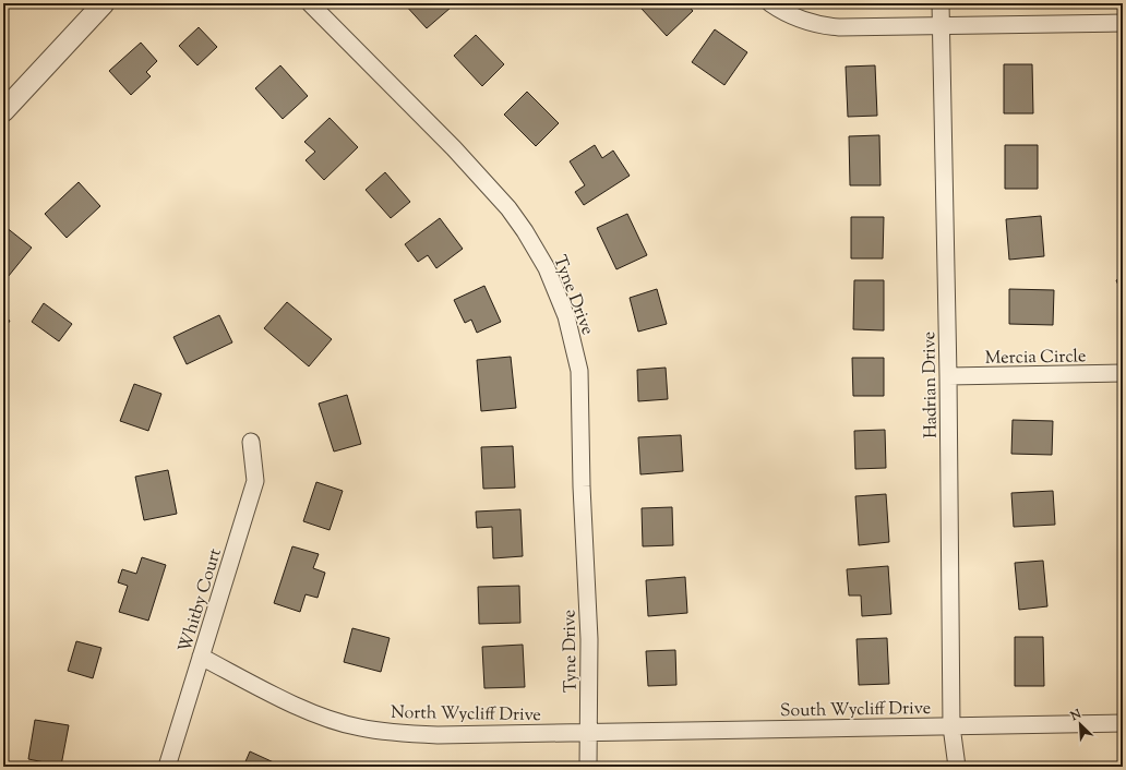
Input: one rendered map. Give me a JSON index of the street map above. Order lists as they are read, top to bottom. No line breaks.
{"streets":{"street":["Tyne Drive","Mercia Circle","Hadrian Drive","Whitby Court","South Wycliff Drive","North Wycliff Drive"]},"crossings":[["Tyne Drive","South Wycliff Drive"],["Tyne Drive","North Wycliff Drive"],["Mercia Circle","Hadrian Drive"],["Hadrian Drive","South Wycliff Drive"],["Whitby Court","North Wycliff Drive"],["South Wycliff Drive","North Wycliff Drive"]],"north":"top left"}
